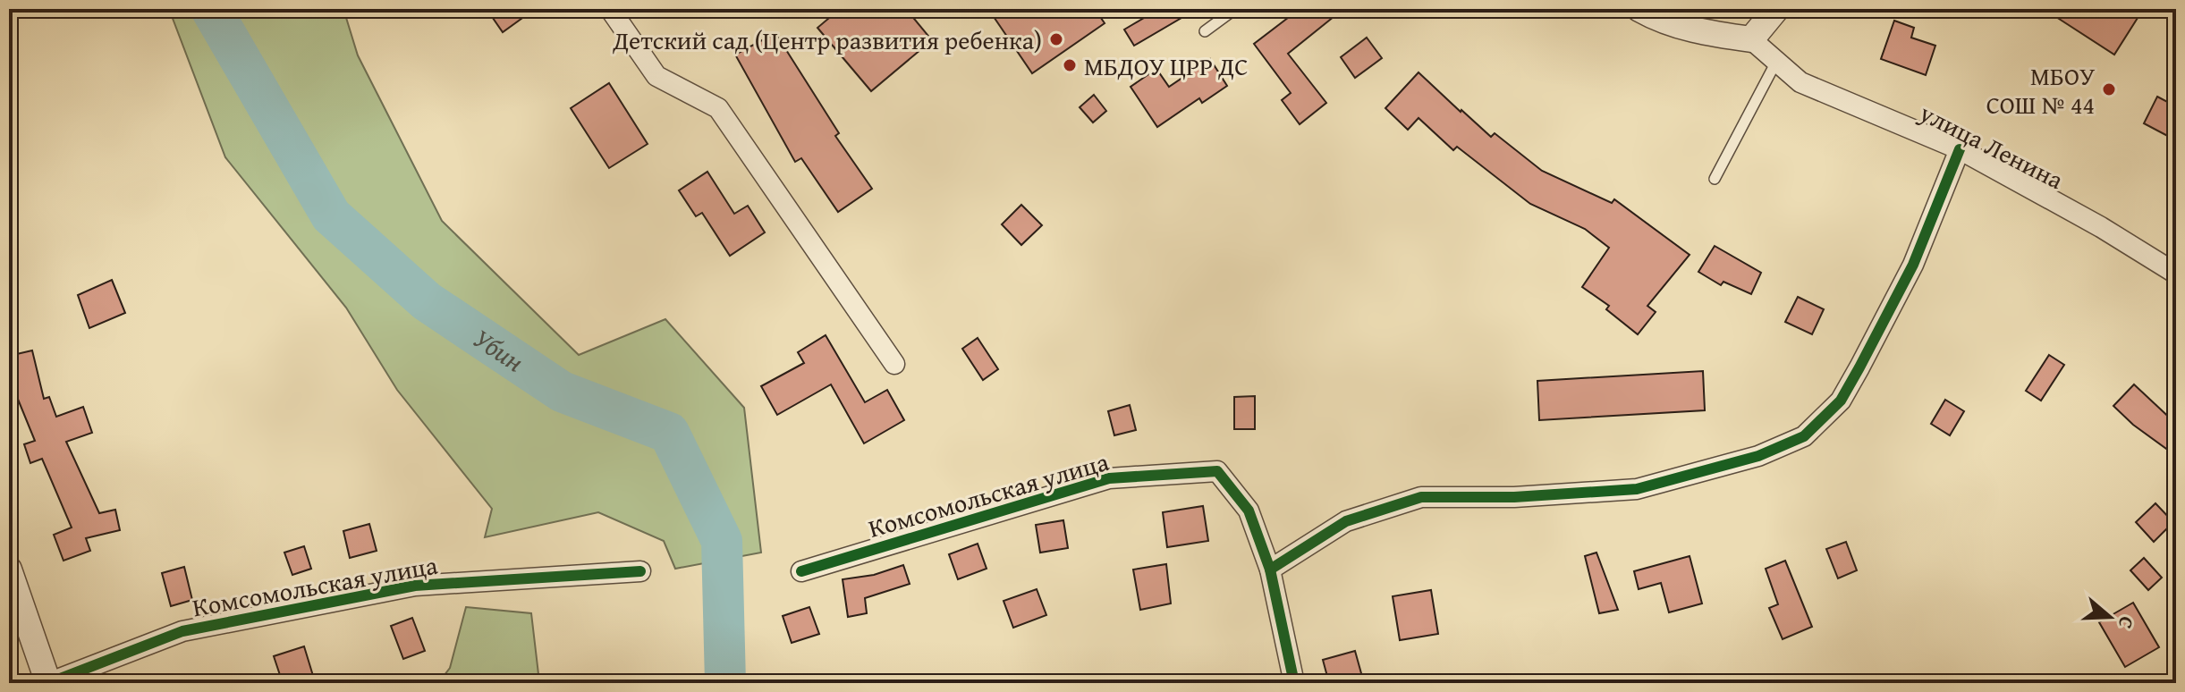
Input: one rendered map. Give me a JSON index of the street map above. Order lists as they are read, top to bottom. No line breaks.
{"streets":{"street":["улица Ленина","Комсомольская улица"]},"water":["Убин"],"places":["Детский сад (Центр развития ребенка)","МБДОУ ЦРР ДС","МБОУ СОШ № 44"],"north":"right"}
